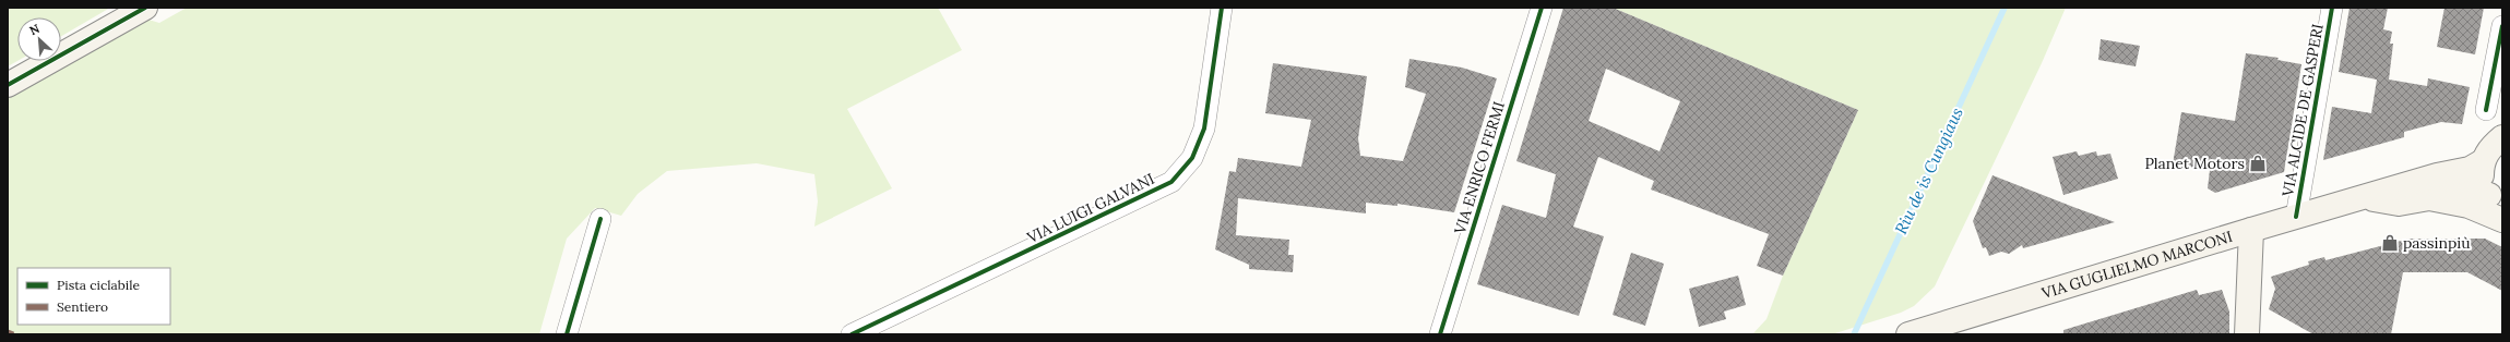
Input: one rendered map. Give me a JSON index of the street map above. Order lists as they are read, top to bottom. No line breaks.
{"streets":{"main road":["VIA GUGLIELMO MARCONI"],"street":["VIA ALCIDE DE GASPERI","VIA ENRICO FERMI","VIA LUIGI GALVANI"]},"crossings":[["VIA ALCIDE DE GASPERI","VIA GUGLIELMO MARCONI"]],"water":["Riu de is Cungiaus"],"places":{"shop":["Planet Motors","passinpiù"]},"legend":["Pista ciclabile","Sentiero"],"north":"top left"}
